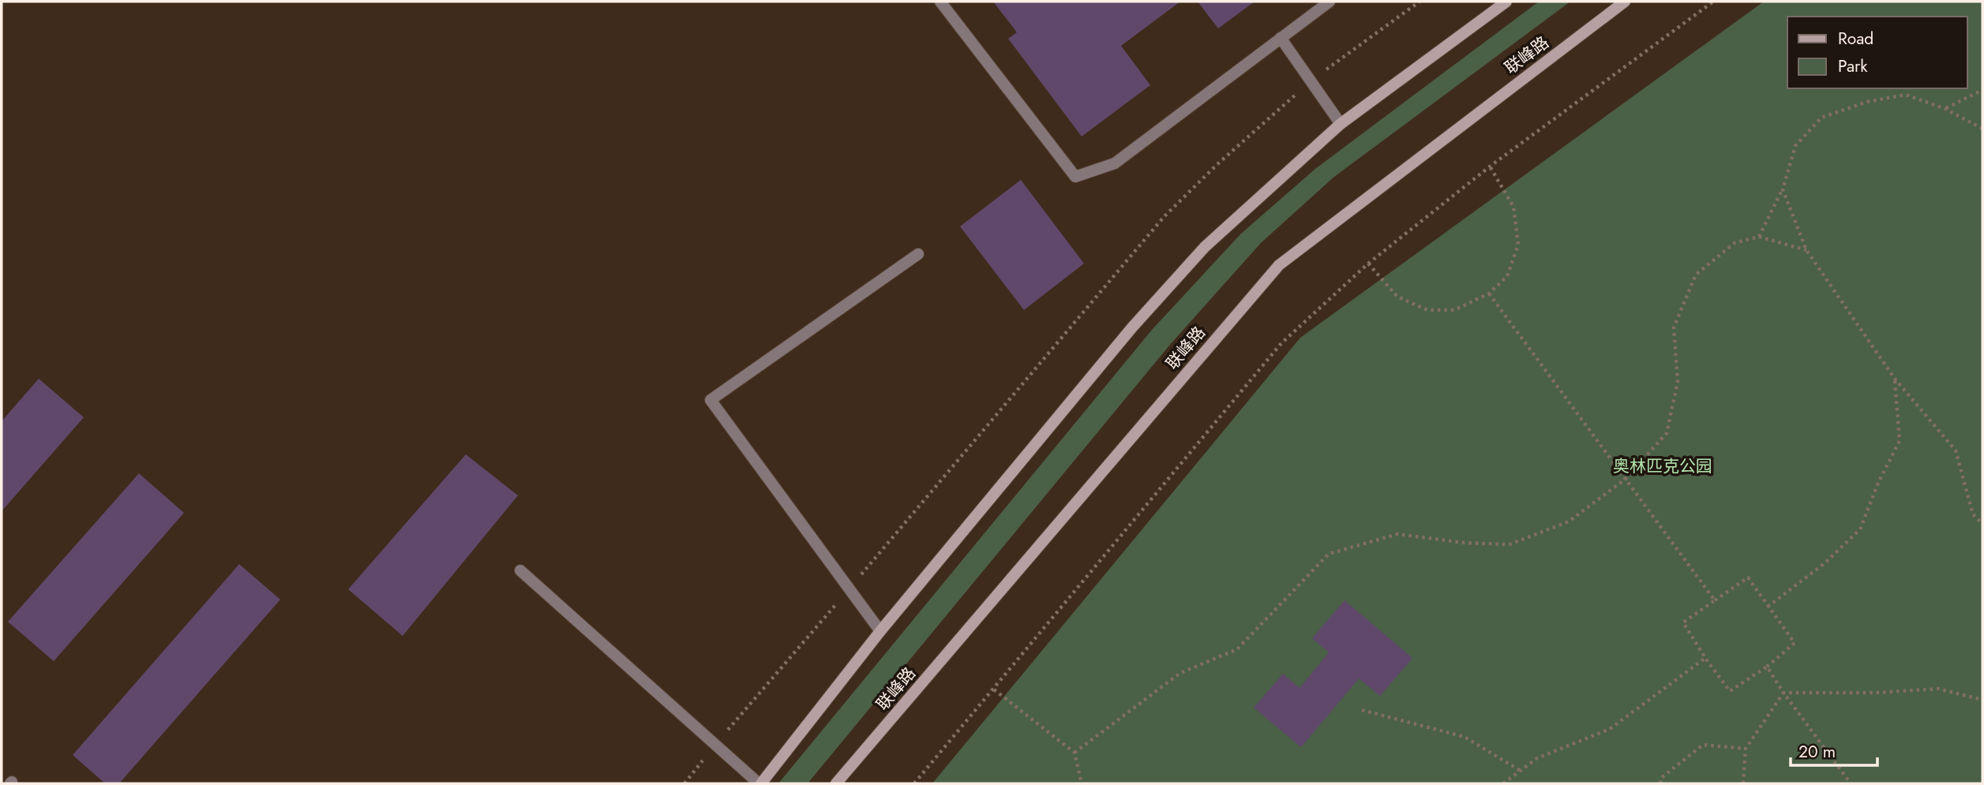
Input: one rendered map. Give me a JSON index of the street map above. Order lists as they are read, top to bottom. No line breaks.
{"streets":{"main road":["联峰路"]},"parks":["奥林匹克公园"],"legend":["Road","Park"],"scale_bar":"20 m"}
